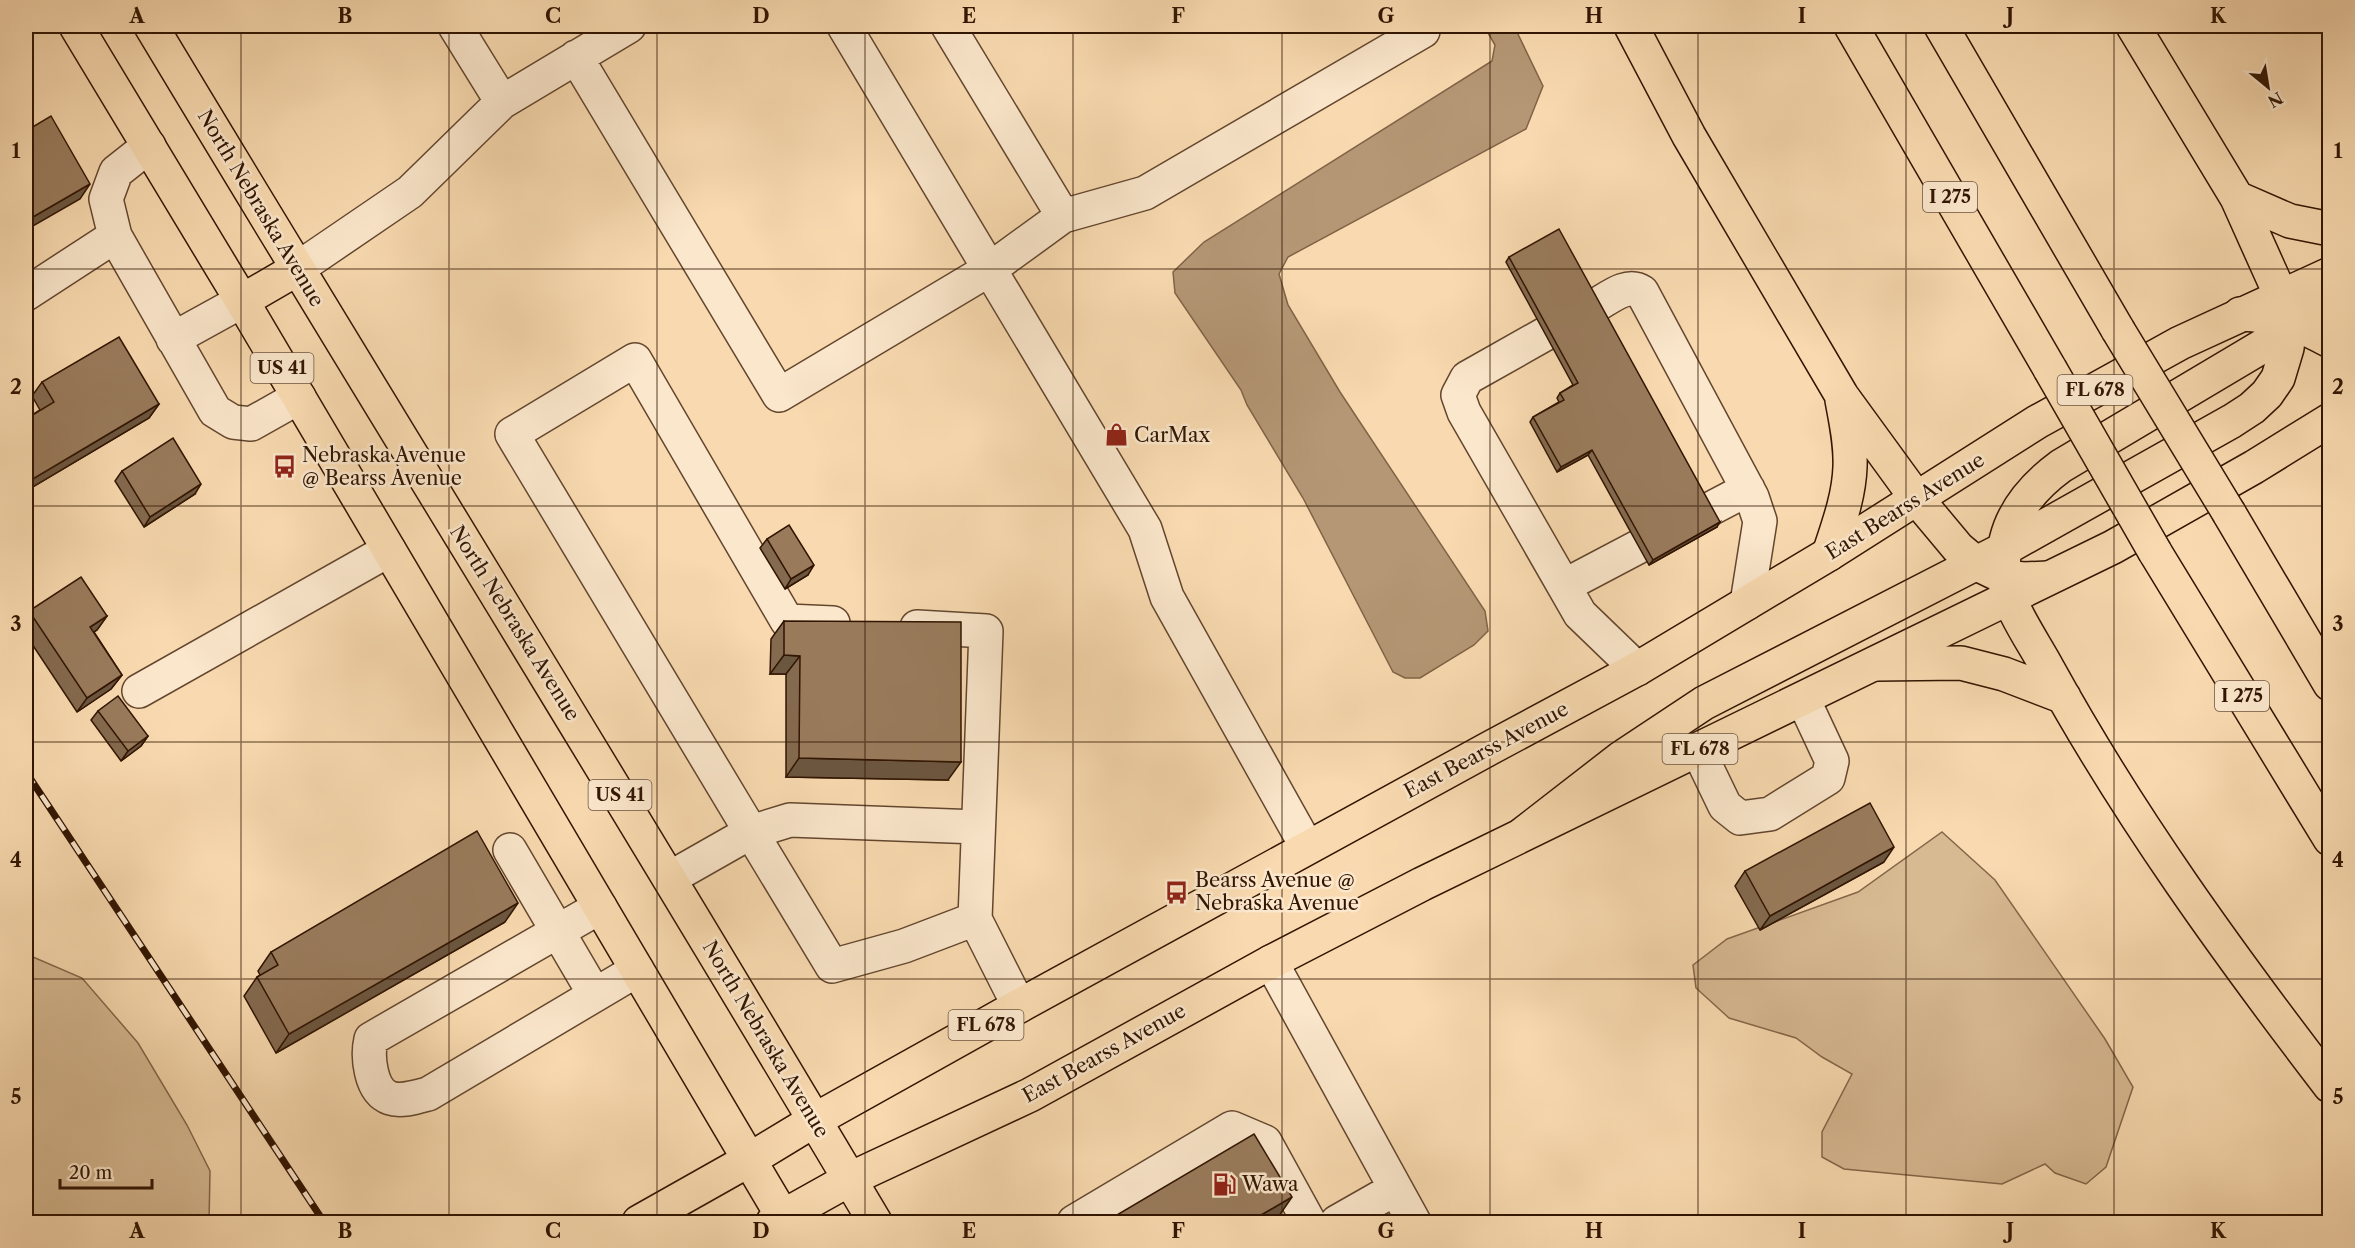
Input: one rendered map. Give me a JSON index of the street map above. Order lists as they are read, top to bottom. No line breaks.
{"streets":{"main road":["I 275","North Nebraska Avenue","US 41","FL 678","East Bearss Avenue"]},"crossings":[["North Nebraska Avenue","East Bearss Avenue"],["US 41","East Bearss Avenue"]],"places":{"shop":["CarMax"],"bus stop":["Nebraska Avenue @ Bearss Avenue","Bearss Avenue @ Nebraska Avenue"],"fuel station":["Wawa"]},"scale_bar":"20 m","north":"bottom right","grid":{"columns":["A","B","C","D","E","F","G","H","I","J","K"],"rows":["1","2","3","4","5"]}}
